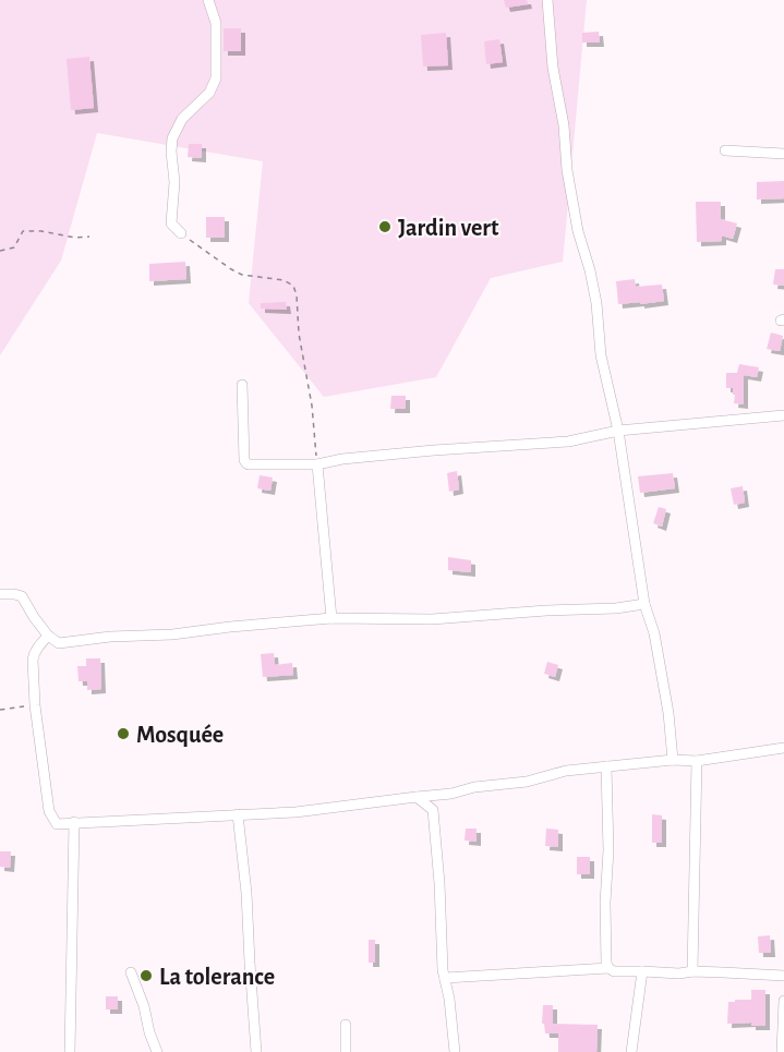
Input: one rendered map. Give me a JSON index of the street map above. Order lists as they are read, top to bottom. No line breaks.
{"places":["Jardin vert","Mosquée","La tolerance"]}
